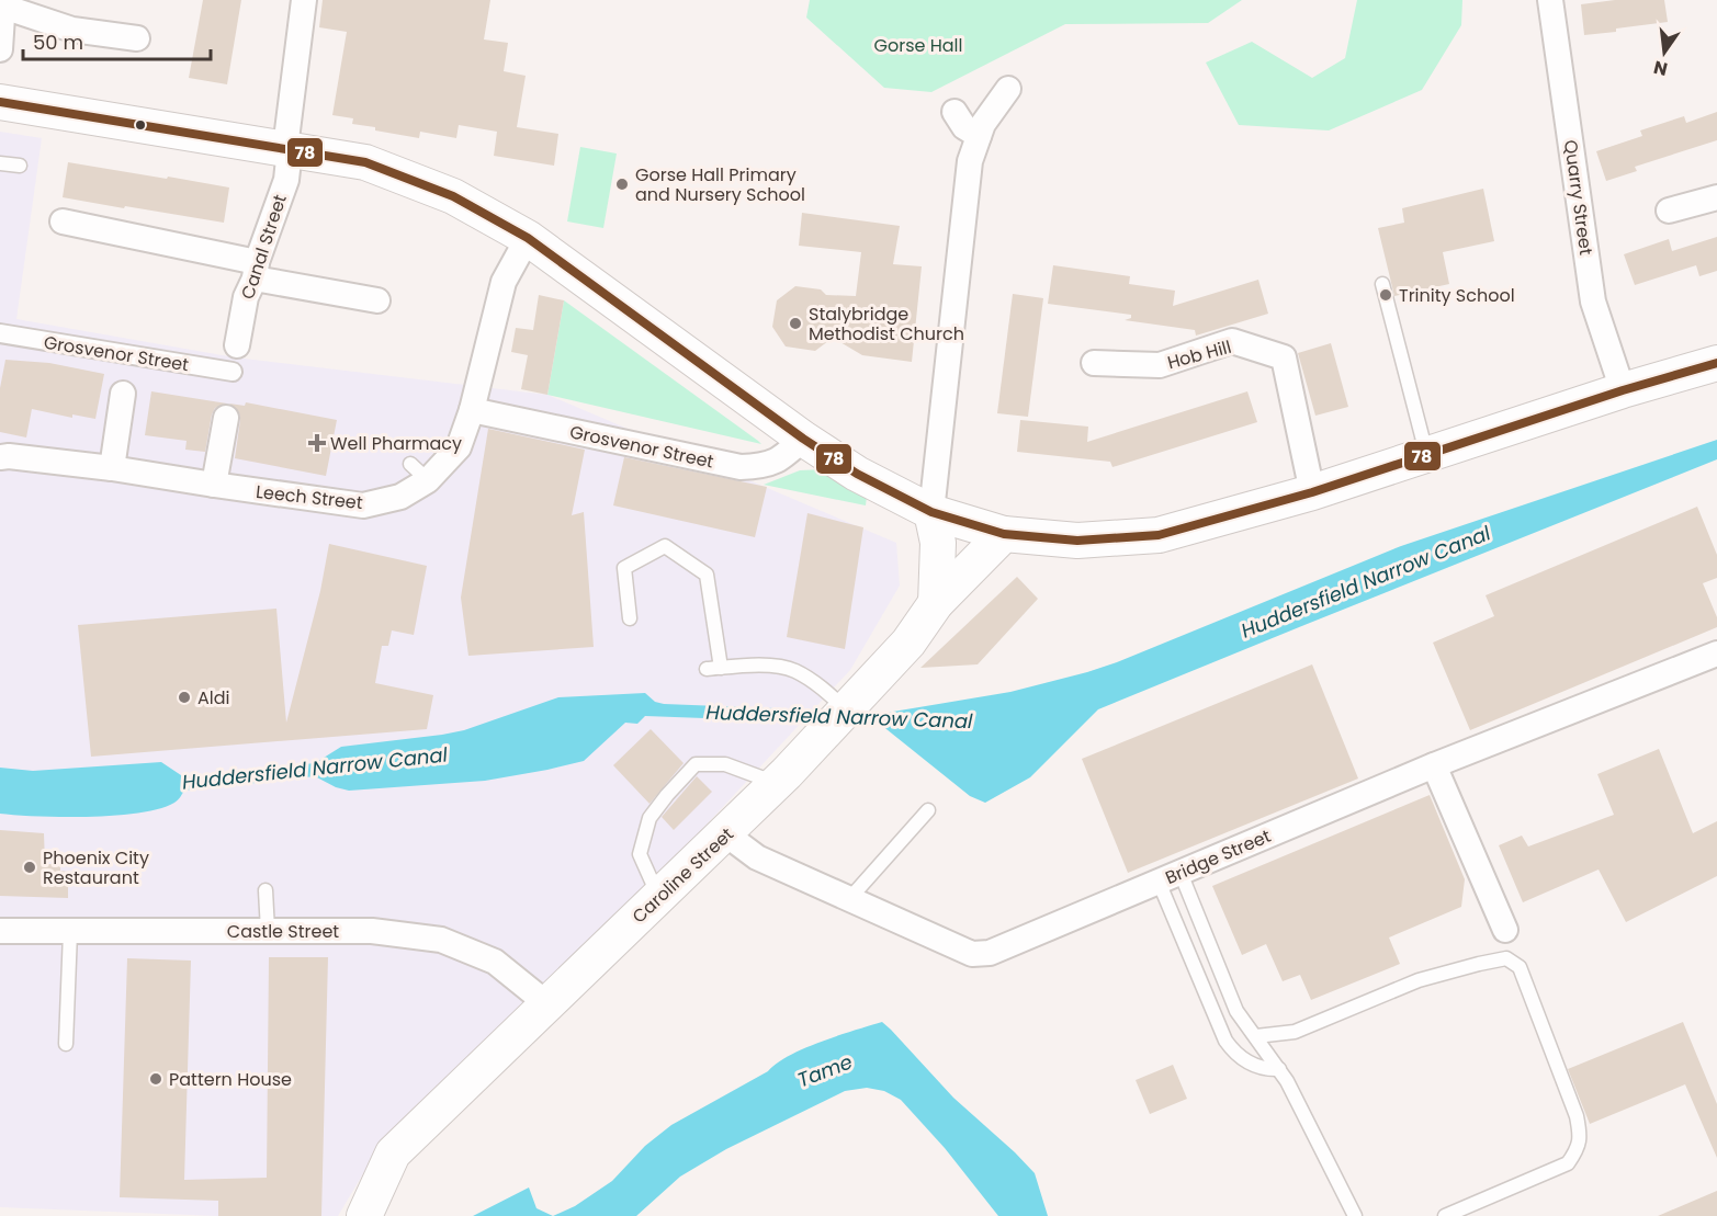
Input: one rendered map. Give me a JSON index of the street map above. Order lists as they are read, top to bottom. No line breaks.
{"streets":{"main road":["Caroline Street"],"street":["Quarry Street","Canal Street","Grosvenor Street","Hob Hill","Leech Street","Bridge Street","Castle Street"]},"crossings":[["Grosvenor Street","Leech Street"],["Bridge Street","Caroline Street"],["Caroline Street","Castle Street"]],"water":["Huddersfield Narrow Canal","Tame"],"parks":["Gorse Hall"],"places":{"other":["Gorse Hall Primary and Nursery School","Trinity School","Stalybridge Methodist Church","Aldi","Phoenix City Restaurant","Pattern House"],"health":["Well Pharmacy"]},"lines":["transit line 78"],"scale_bar":"50 m","north":"bottom"}
